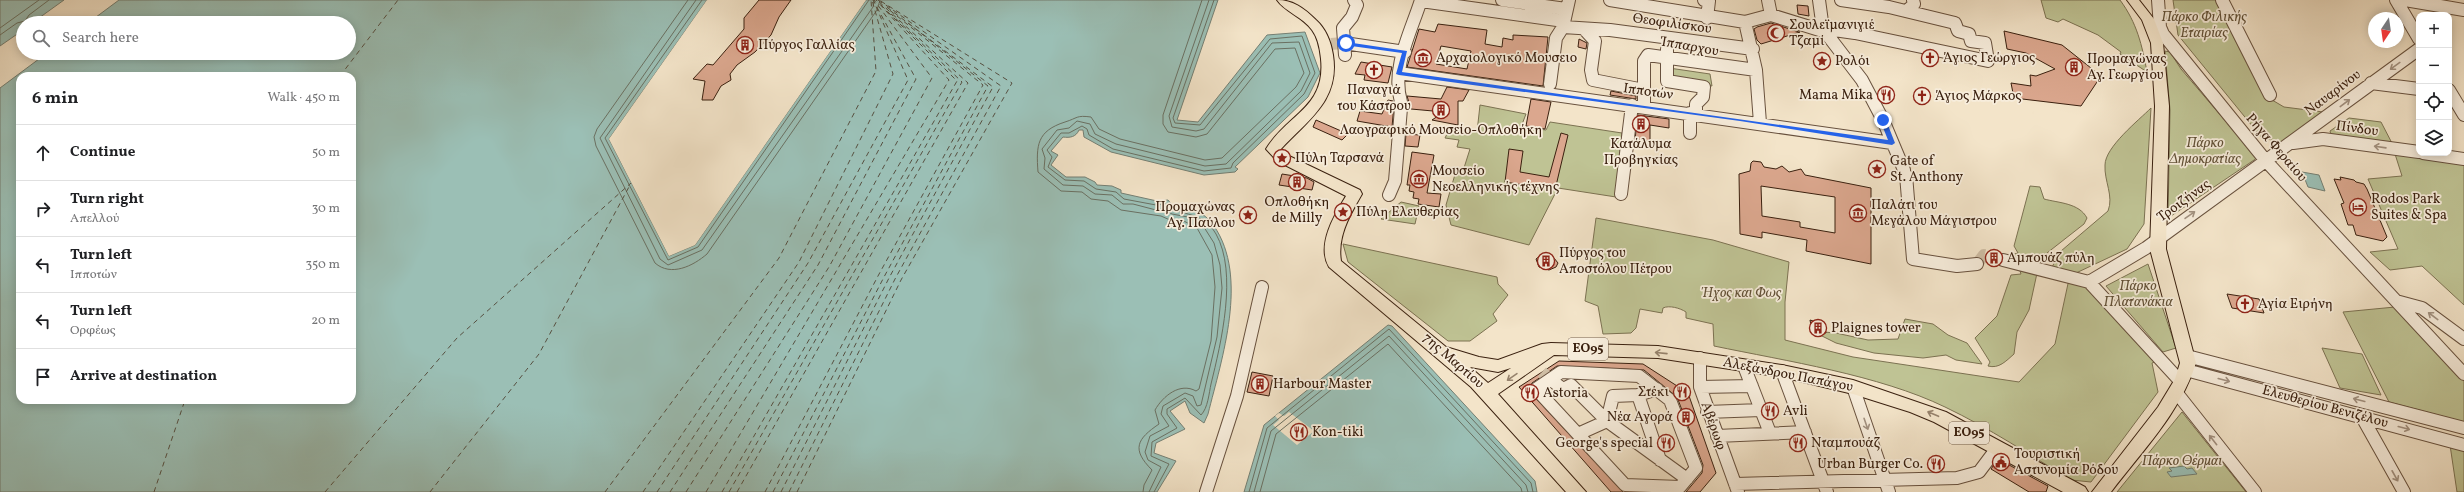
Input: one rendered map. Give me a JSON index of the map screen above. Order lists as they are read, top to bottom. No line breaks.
{"streets":{"main road":["ΕΟ95","7ης Μαρτίου","Αλεξάνδρου Παπάγου"],"street":["Θεοφιλίσκου","Ίππαρχου","Ιπποτών","Ναυαρίνου","Πίνδου","Ρήγα Φεραίου","Τροιζήνας","Ελευθερίου Βενιζέλου","Αβέρωφ"]},"crossings":[["Ίππαρχου","Ιπποτών"],["Ναυαρίνου","Πίνδου"],["Ναυαρίνου","Ρήγα Φεραίου"],["Ναυαρίνου","Τροιζήνας"],["Ρήγα Φεραίου","Τροιζήνας"],["ΕΟ95","7ης Μαρτίου"],["ΕΟ95","Αλεξάνδρου Παπάγου"],["7ης Μαρτίου","Αλεξάνδρου Παπάγου"],["Αλεξάνδρου Παπάγου","Αβέρωφ"]],"one_way":["Τροιζήνας","Αλεξάνδρου Παπάγου"],"parks":["Πάρκο Φιλικής Εταιρίας","Πάρκο Δημοκρατίας","Πάρκο Πλατανάκια","Ήχος και Φως","Πάρκο Θέρμαι"],"places":{"mosque":["Σουλεϊμανιγιέ Τζαμί"],"building":["Πύργος Γαλλίας","Προμαχώνας Αγ. Γεωργίου","Λαογραφικό Μουσείο-Οπλοθήκη","Κατάλυμα Προβηγκίας","Οπλοθήκη de Milly","Αμπουάζ πύλη","Πύργος του Αποστόλου Πέτρου","Plaignes tower","Harbour Master","Νέα Αγορά"],"museum":["Αρχαιολογικό Μουσειο","Μουσείο Νεοελληνικής τέχνης","Παλάτι του Μεγάλου Μάγιστρου"],"church":["Άγιος Γεώργιος","Παναγιά του Κάστρου","Άγιος Μάρκος","Αγία Ειρήνη"],"place":["Ρολόι","Πύλη Ταρσανά","Gate of St. Anthony","Πύλη Ελευθερίας","Προμαχώνας Αγ. Παύλου"],"restaurant":["Mama Mika","Στέκι","Astoria","Avli","Kon-tiki","George's special","Νταμπουάζ","Urban Burger Co."],"hotel":["Rodos Park Suites & Spa"],"public building":["Τουριστική Αστυνομία Ρόδου"]},"north":"bottom","page":{"map_buttons":["+","−"],"search":"Search here","heading":["6 min","Walk · 450 m"],"list":[["Continue","50 m"],["Turn right","Απελλού","30 m"],["Turn left","Ιπποτών","350 m"],["Turn left","Ορφέως","20 m"],"Arrive at destination"]}}
